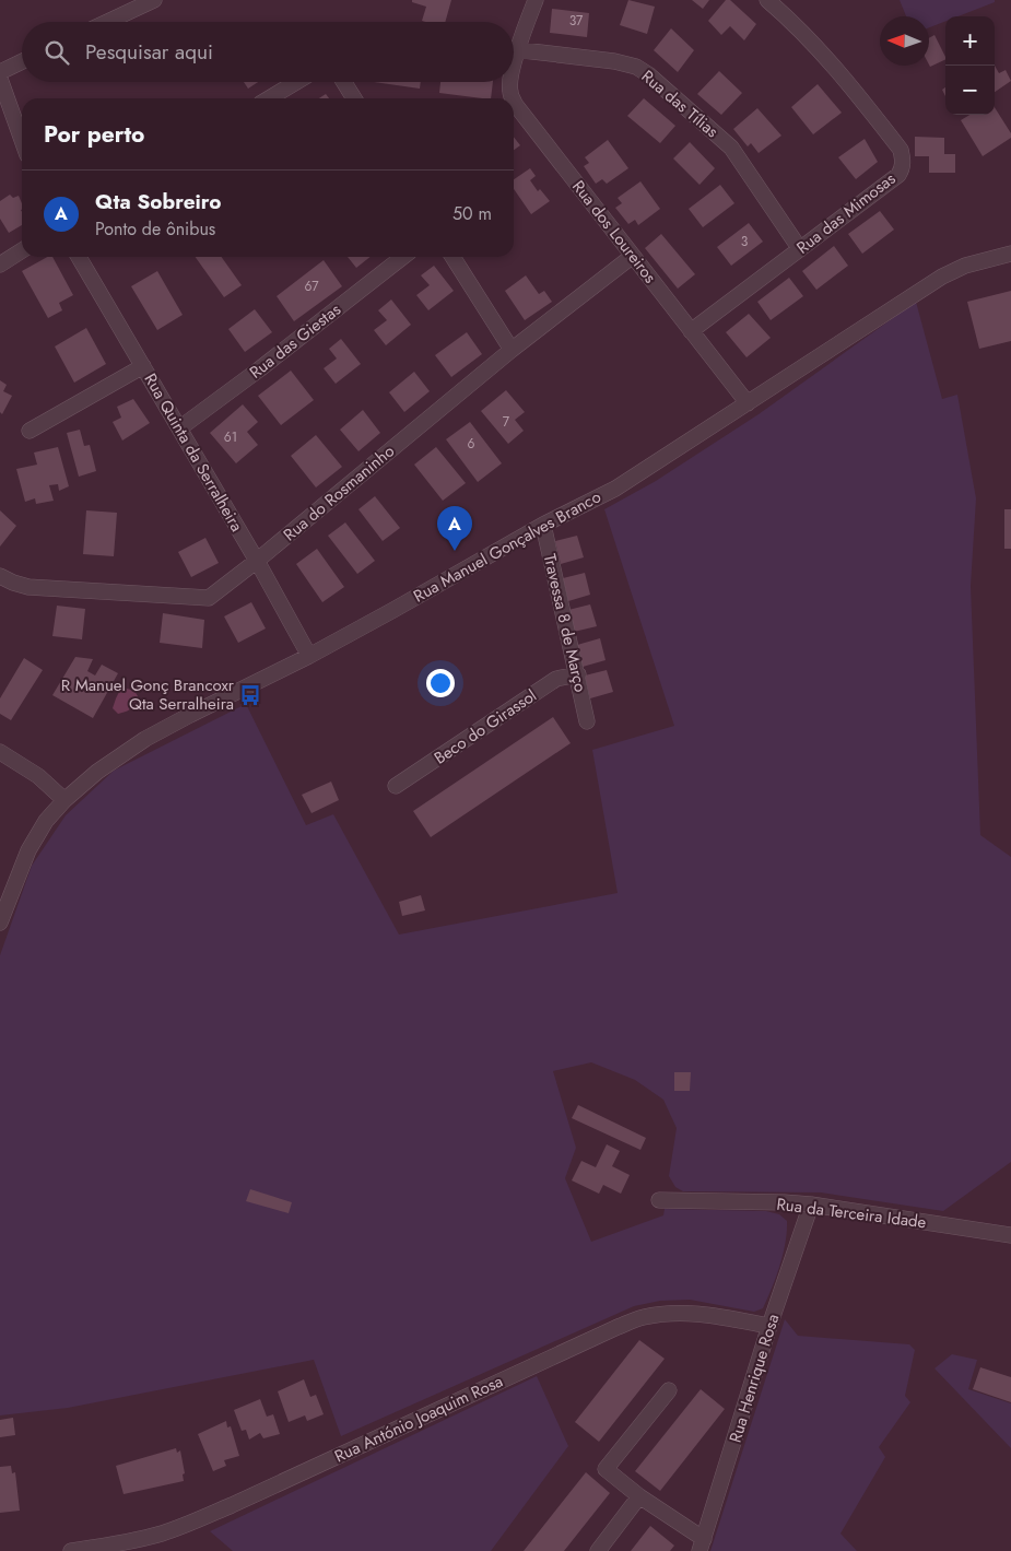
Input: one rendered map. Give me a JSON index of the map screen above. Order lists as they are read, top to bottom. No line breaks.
{"streets":{"street":["Rua das Tílias","Rua das Mimosas","Rua dos Loureiros","Rua das Giestas","Rua Quinta da Serralheira","Rua do Rosmaninho","Rua Manuel Gonçalves Branco","Travessa 8 de Março","Beco do Girassol","Rua da Terceira Idade","Rua Henrique Rosa","Rua António Joaquim Rosa"]},"crossings":[["Rua das Tílias","Rua das Mimosas"],["Rua das Mimosas","Rua dos Loureiros"],["Rua dos Loureiros","Rua do Rosmaninho"],["Rua dos Loureiros","Rua Manuel Gonçalves Branco"],["Rua das Giestas","Rua Quinta da Serralheira"],["Rua Quinta da Serralheira","Rua do Rosmaninho"],["Rua Quinta da Serralheira","Rua Manuel Gonçalves Branco"],["Rua Manuel Gonçalves Branco","Travessa 8 de Março"],["Travessa 8 de Março","Beco do Girassol"],["Rua da Terceira Idade","Rua Henrique Rosa"],["Rua Henrique Rosa","Rua António Joaquim Rosa"]],"places":{"bus stop":["R Manuel Gonç Brancoxr Qta Serralheira"]},"house_numbers":["37","3","67","7","61","6"],"north":"left","page":{"map_buttons":["+","−"],"search":"Pesquisar aqui","heading":"Por perto","list":[{"mark":"A","name":"Qta Sobreiro","note":"Ponto de ônibus","value":"50 m"}],"pins":"A"}}
